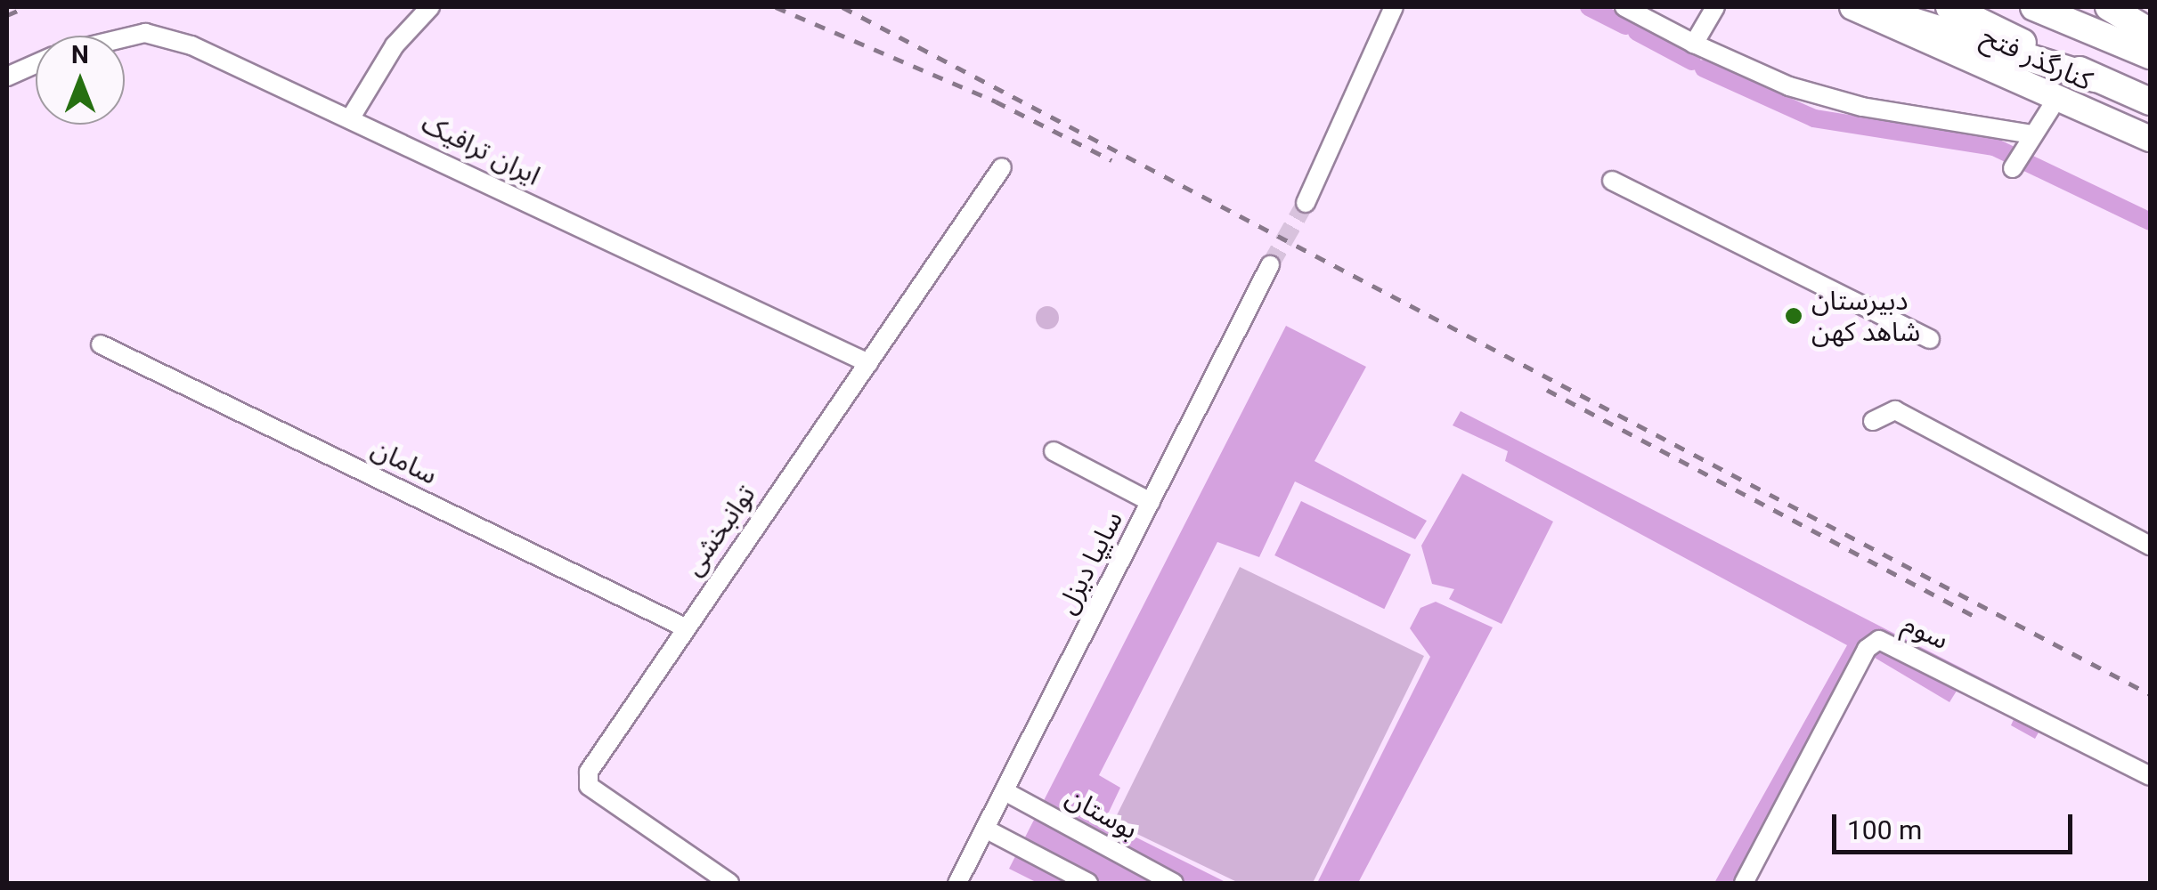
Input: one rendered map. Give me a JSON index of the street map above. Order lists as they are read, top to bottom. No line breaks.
{"streets":{"main road":["کنارگذر فتح"],"street":["ایران ترافیک","سامان","توانبخشی","سایپا دیزل","سوم","بوستان"]},"crossings":[["ایران ترافیک","توانبخشی"],["سامان","توانبخشی"],["سایپا دیزل","بوستان"]],"places":["دبیرستان شاهد کهن"],"scale_bar":"100 m","north":"top"}
